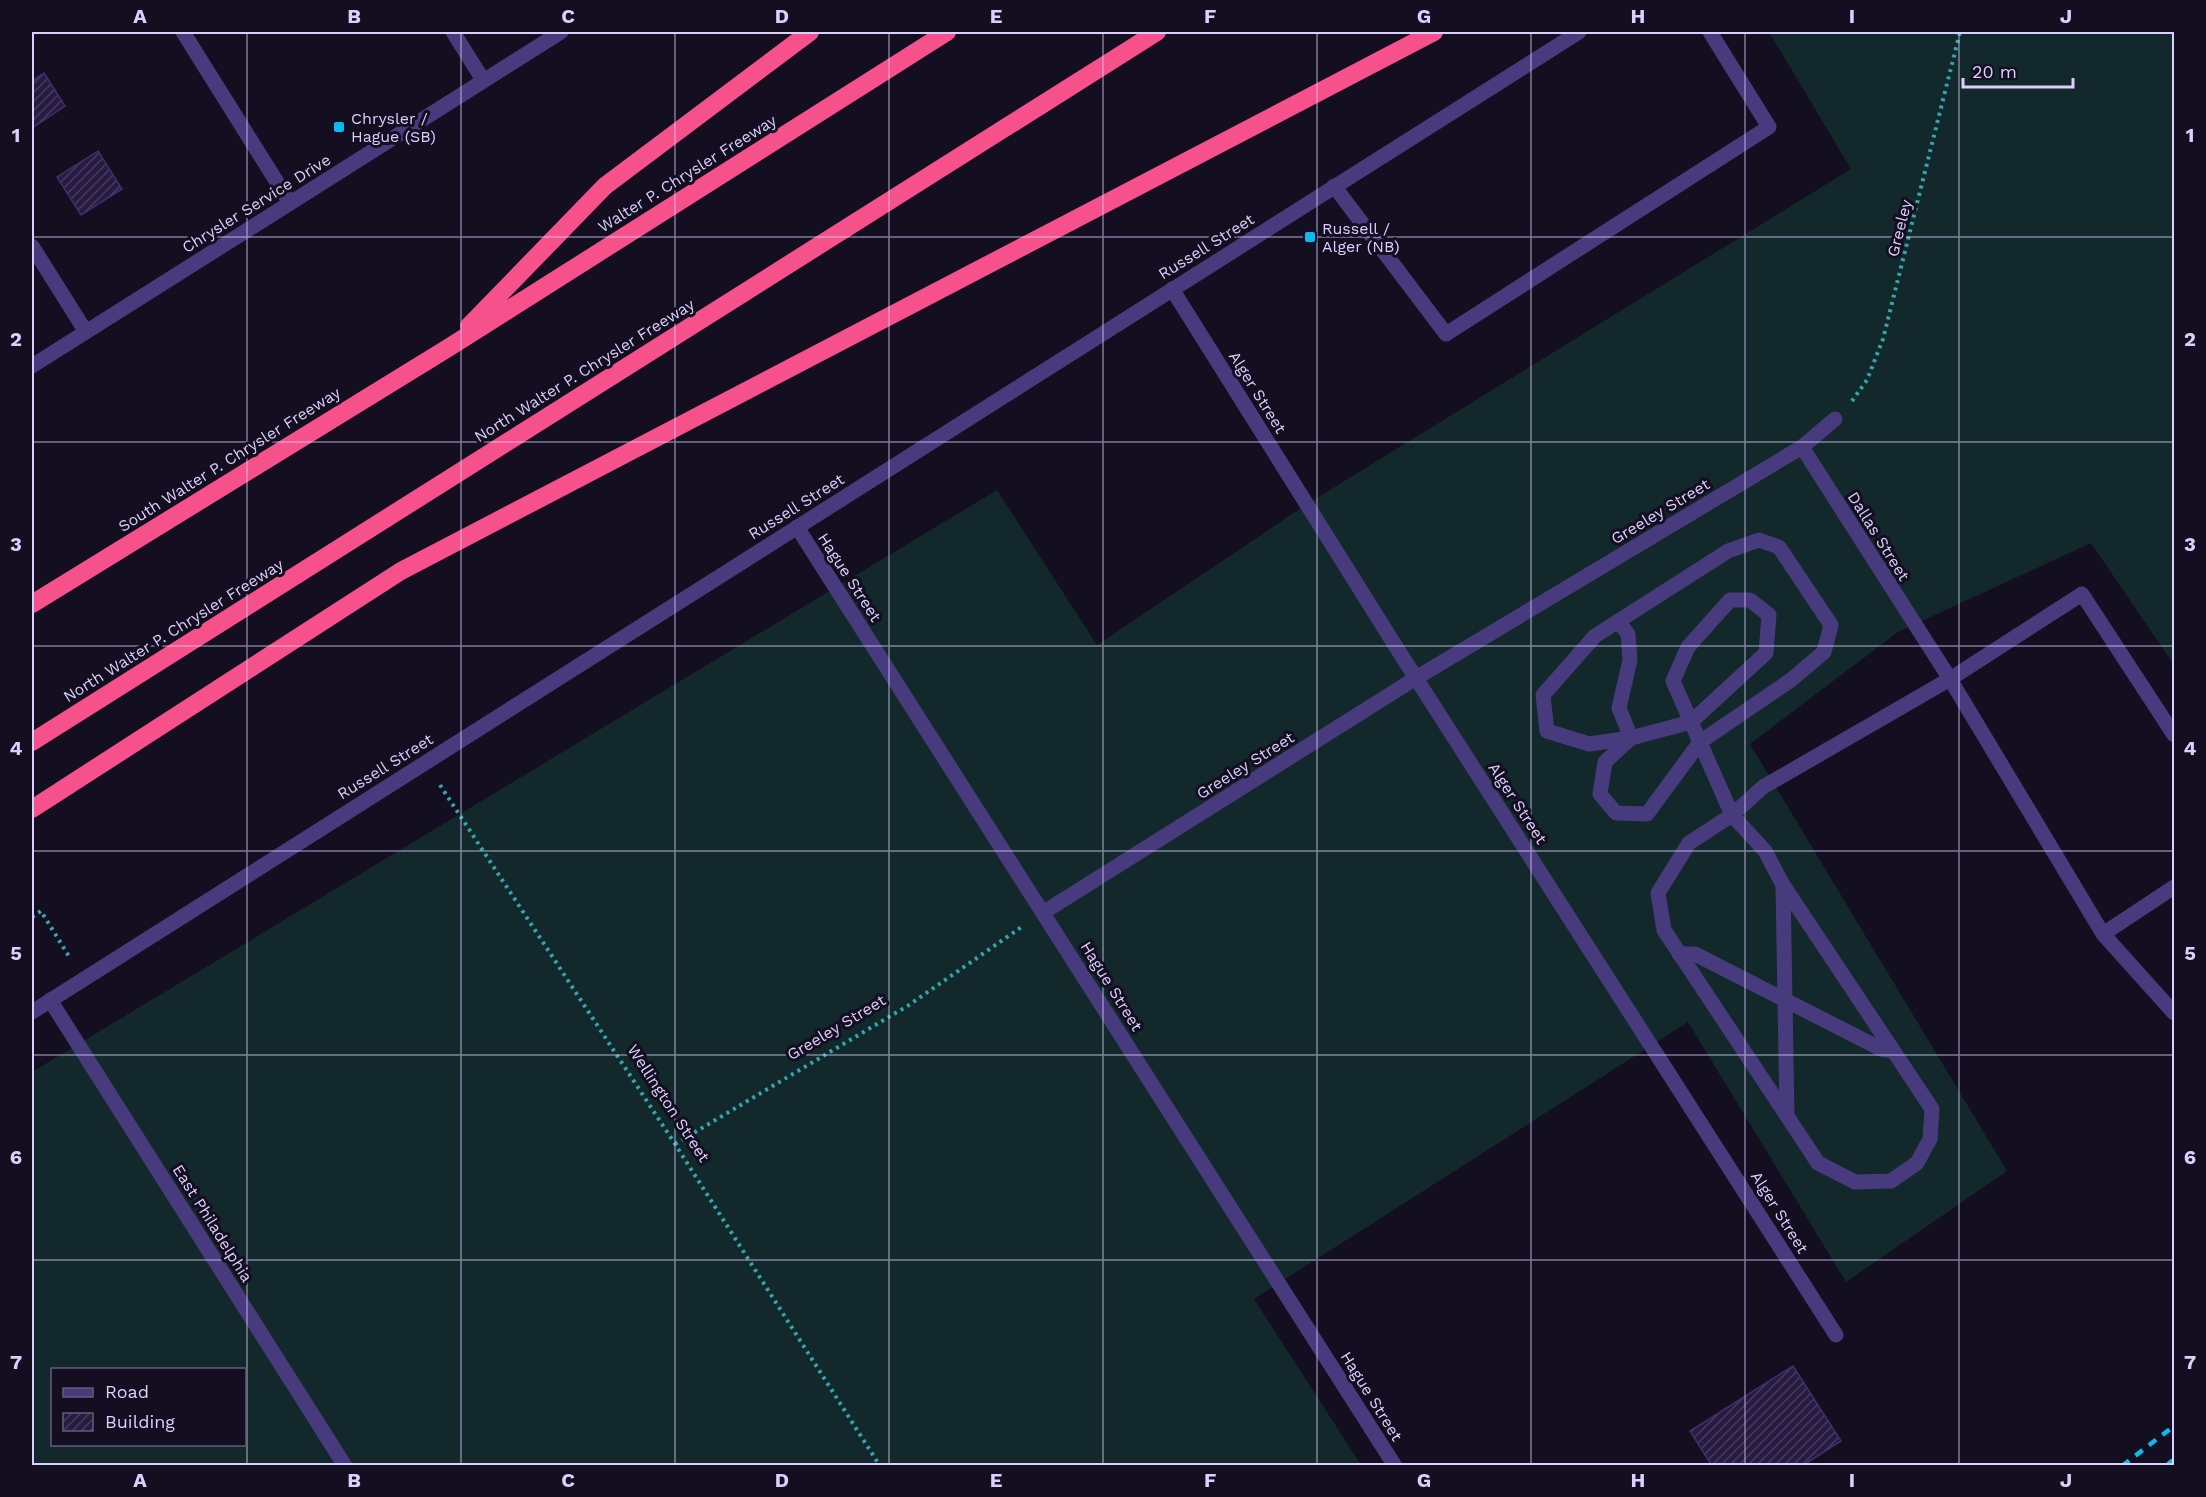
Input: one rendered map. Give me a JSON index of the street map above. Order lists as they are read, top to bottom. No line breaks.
{"streets":{"highway":["Walter P. Chrysler Freeway","North Walter P. Chrysler Freeway","South Walter P. Chrysler Freeway"],"street":["Chrysler Service Drive","Russell Street","Alger Street","Greeley Street","Dallas Street","Hague Street","East Philadelphia"],"path":["Greeley","Wellington Street"]},"crossings":[["Walter P. Chrysler Freeway","South Walter P. Chrysler Freeway"],["Greeley","Greeley Street"],["Russell Street","Alger Street"],["Russell Street","Hague Street"],["Russell Street","Wellington Street"],["Russell Street","East Philadelphia"],["Alger Street","Greeley Street"],["Greeley Street","Dallas Street"],["Greeley Street","Hague Street"],["Greeley Street","Wellington Street"]],"places":{"transit":["Chrysler / Hague (SB)","Russell / Alger (NB)"]},"legend":["Road","Building"],"scale_bar":"20 m","grid":{"columns":["A","B","C","D","E","F","G","H","I","J"],"rows":["1","2","3","4","5","6","7"]}}
